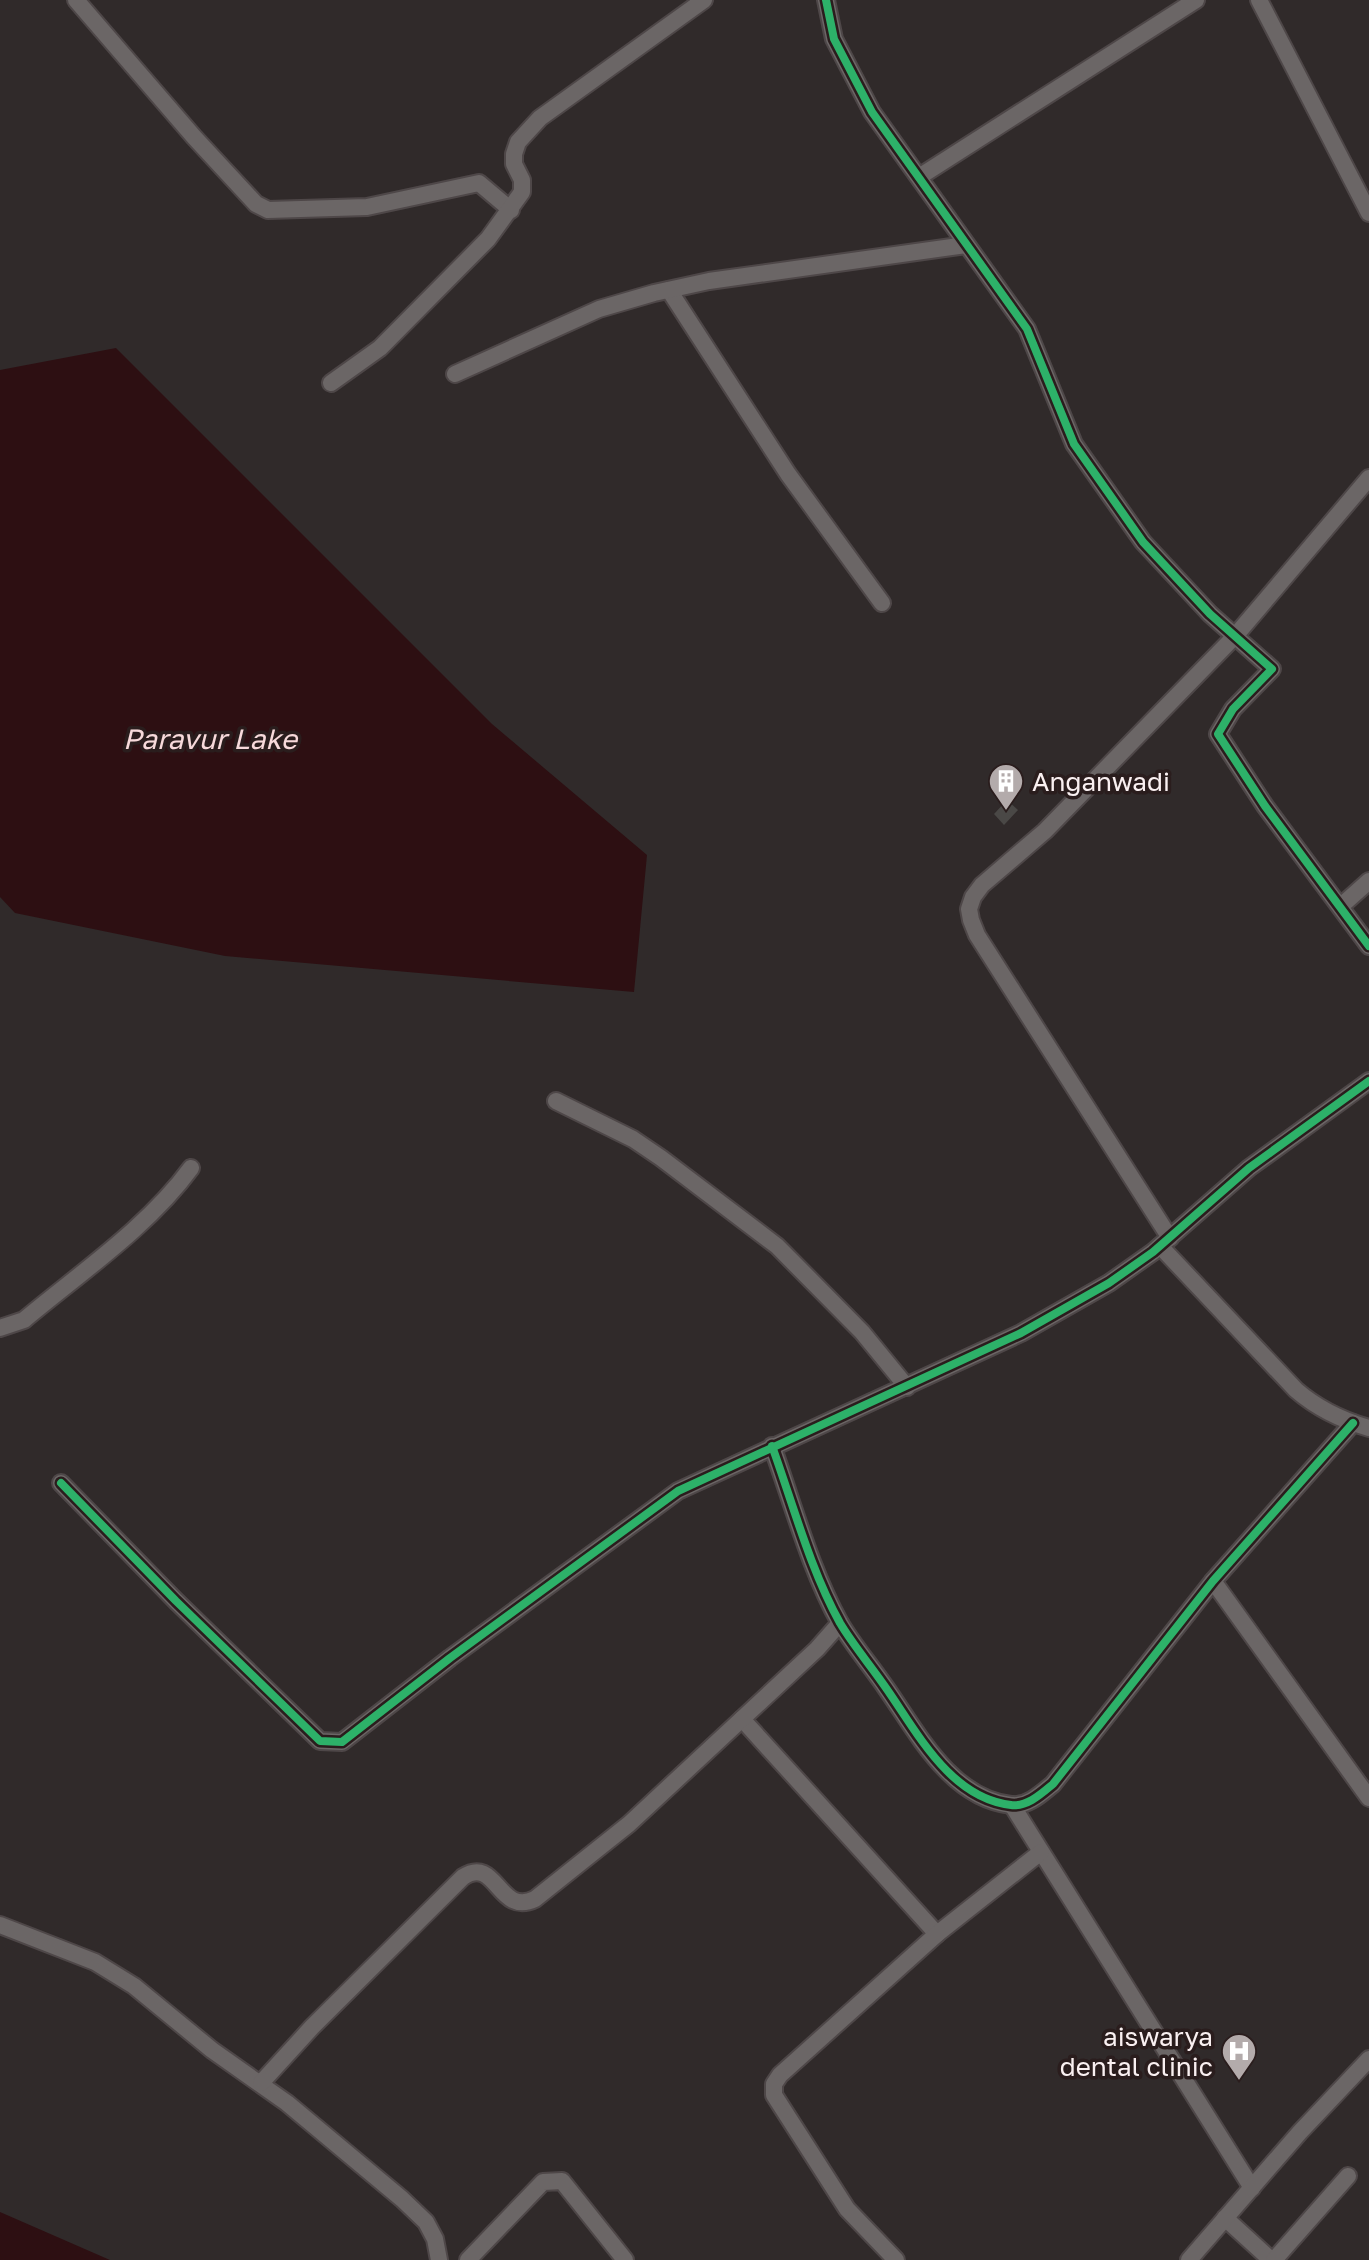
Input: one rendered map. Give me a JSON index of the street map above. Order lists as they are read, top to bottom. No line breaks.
{"water":["Paravur Lake"],"places":{"building":["Anganwadi"],"hospital":["aiswarya dental clinic"]}}
